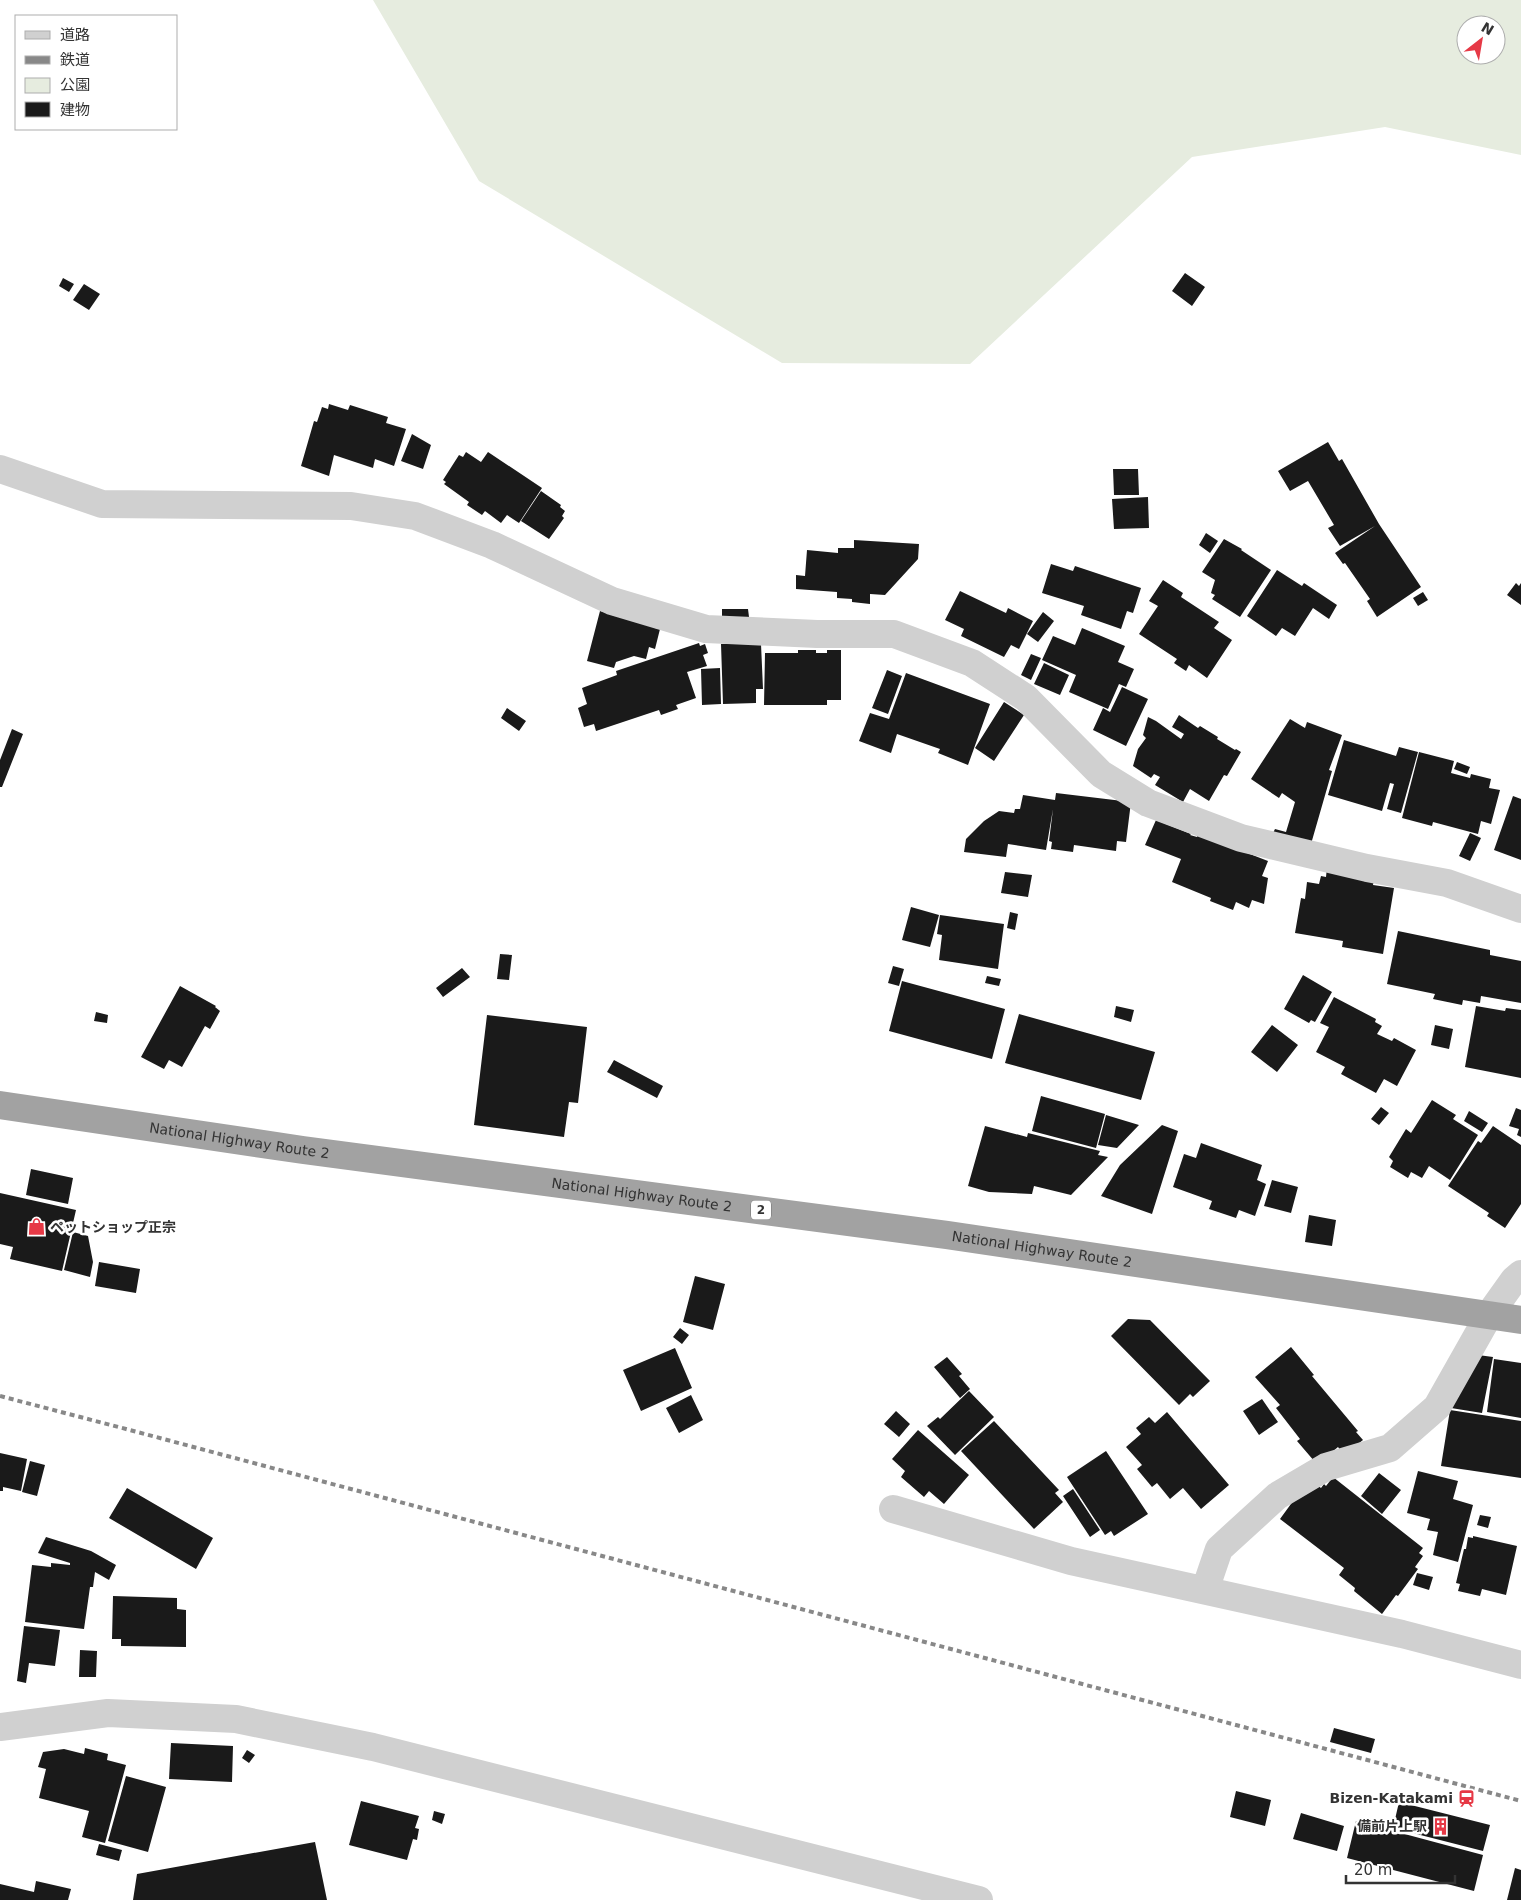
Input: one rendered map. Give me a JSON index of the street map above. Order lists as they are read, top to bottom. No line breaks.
{"streets":{"highway":["National Highway Route 2","2"]},"places":{"shop":["ペットショップ正宗"],"station":["Bizen-Katakami"],"building":["備前片上駅"]},"legend":["道路","鉄道","公園","建物"],"scale_bar":"20 m","north":"top right"}
